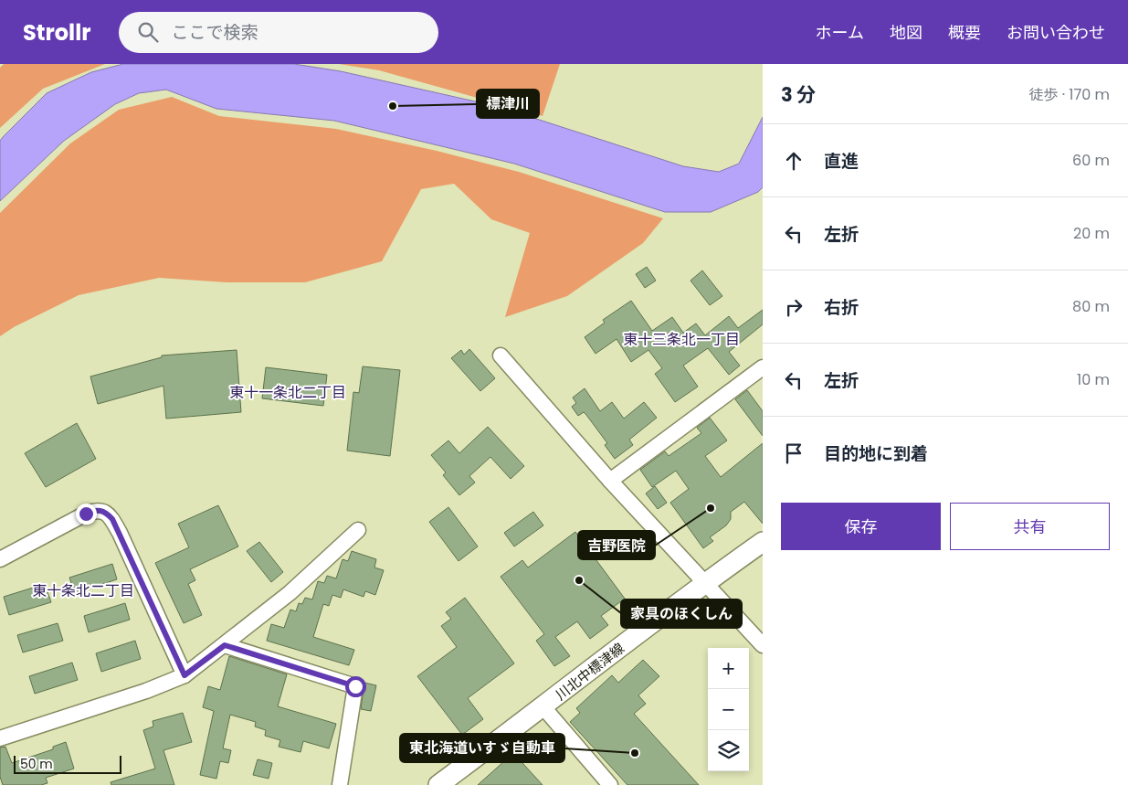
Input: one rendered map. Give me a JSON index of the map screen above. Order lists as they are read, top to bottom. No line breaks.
{"streets":{"main road":["川北中標津線"]},"districts":["東十三条北一丁目","東十一条北二丁目","東十条北二丁目"],"places":["標津川","吉野医院","家具のほくしん","東北海道いすゞ自動車"],"scale_bar":"50 m","page":{"header":"Strollr","search":"ここで検索","nav":["ホーム","地図","概要","お問い合わせ"],"heading":["3 分","徒歩 · 170 m"],"list":[["直進","60 m"],["左折","20 m"],["右折","80 m"],["左折","10 m"],"目的地に到着"],"buttons":["保存","共有"],"map_buttons":["+","−"],"scale":"50 m"}}
